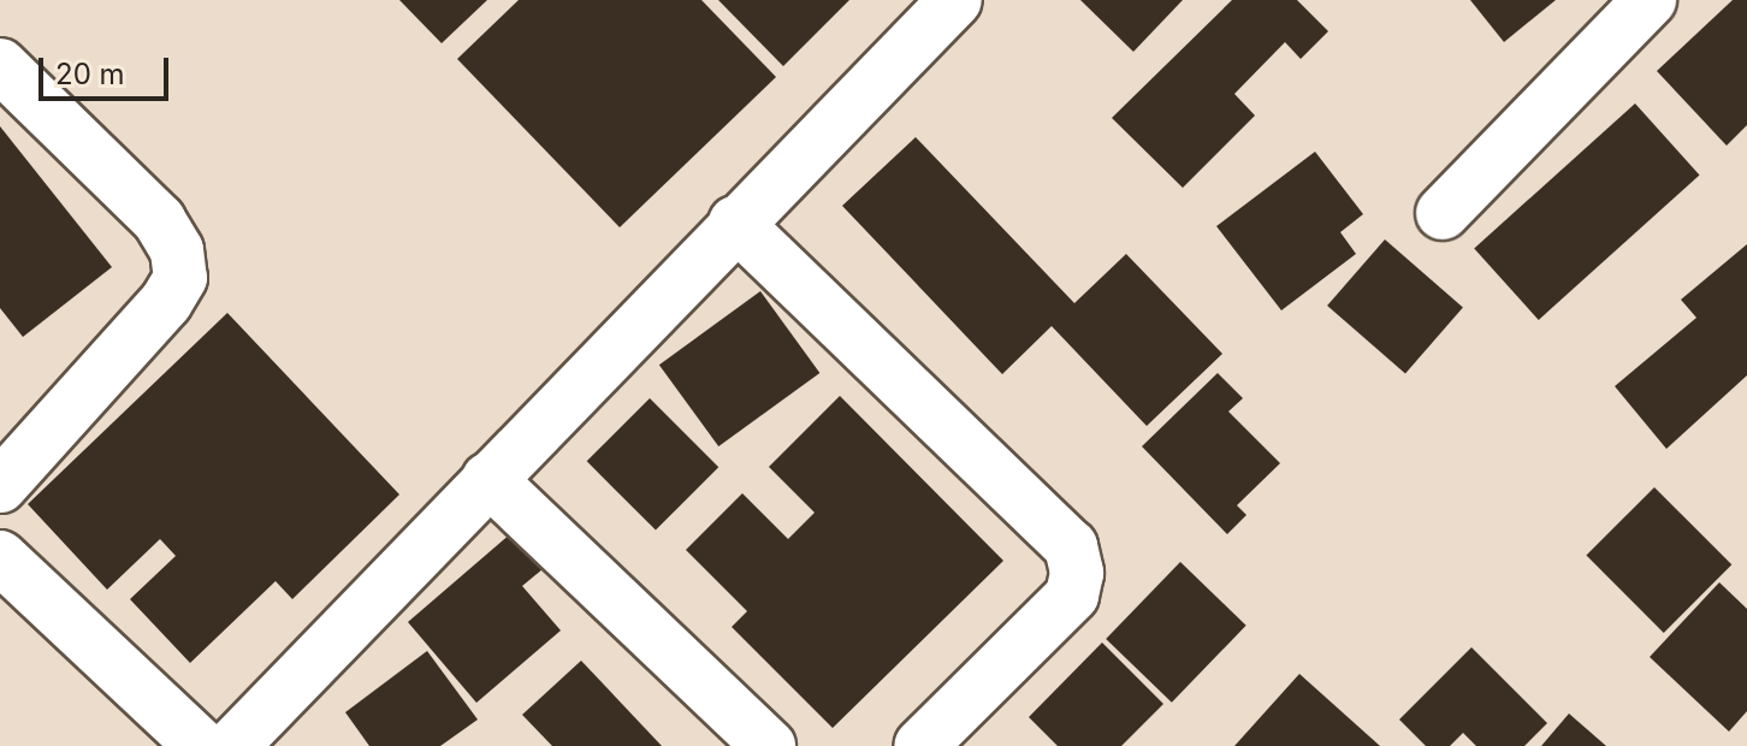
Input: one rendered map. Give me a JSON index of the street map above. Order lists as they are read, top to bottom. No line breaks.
{"scale_bar":"20 m"}
